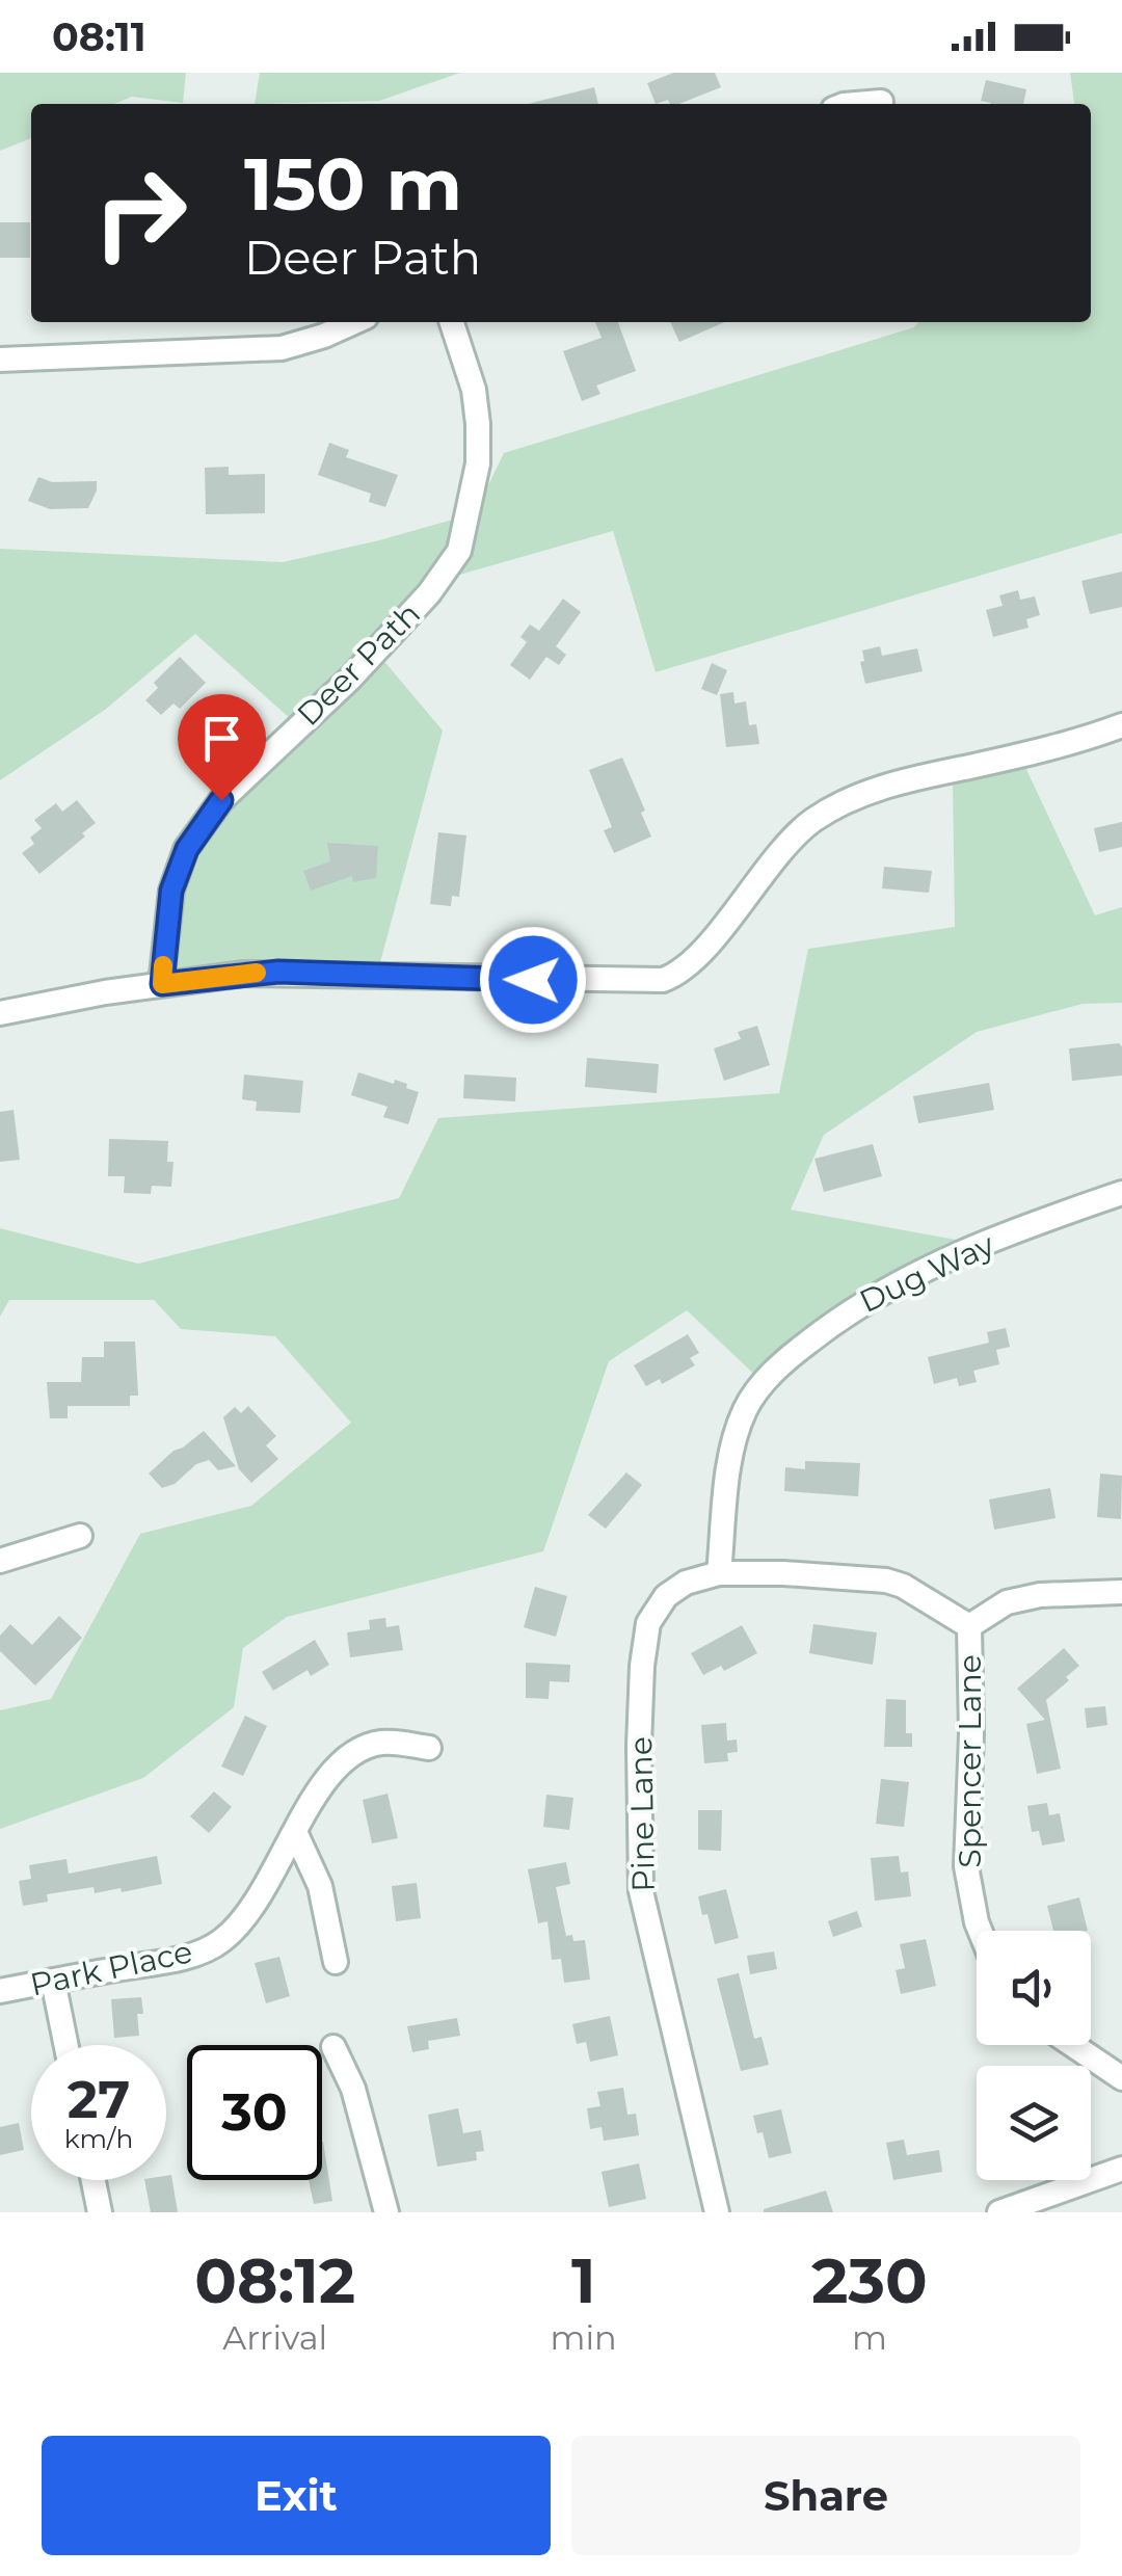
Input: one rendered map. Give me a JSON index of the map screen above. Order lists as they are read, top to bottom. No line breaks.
{"streets":{"street":["Deer Path","Dug Way","Spencer Lane","Pine Lane","Park Place"]},"crossings":[["Dug Way","Spencer Lane"],["Dug Way","Pine Lane"],["Spencer Lane","Pine Lane"]],"page":{"status":"08:11","turn":["150 m","Deer Path"],"speed":"27 km/h","limit":"30","eta":["08:12","Arrival","1","min","230","m"],"buttons":["Exit","Share"]}}
